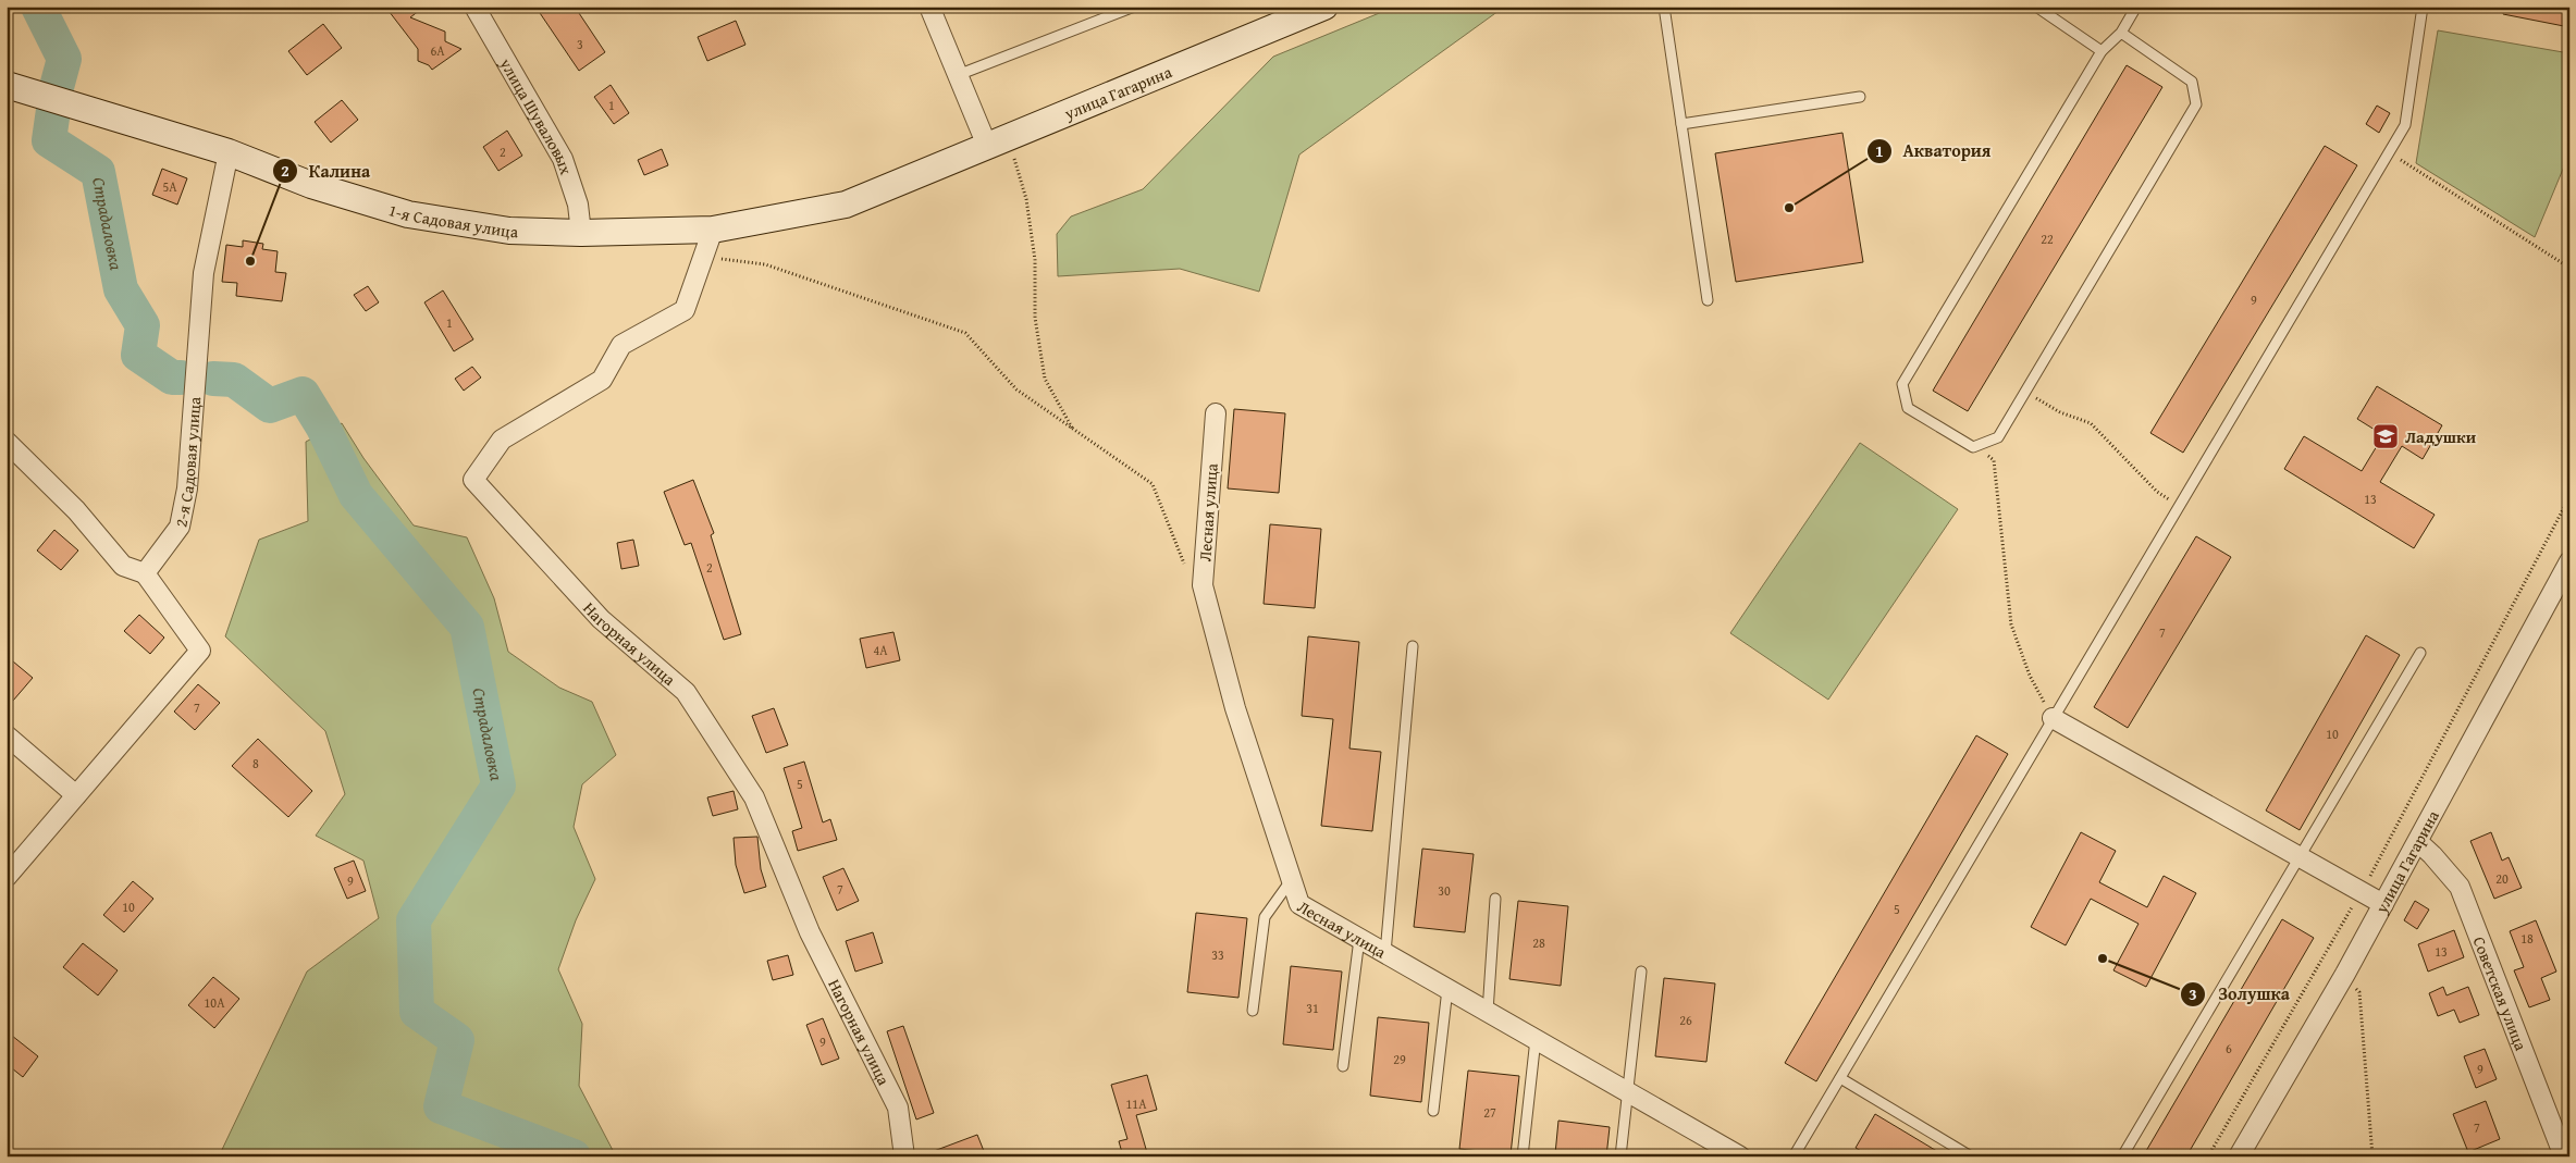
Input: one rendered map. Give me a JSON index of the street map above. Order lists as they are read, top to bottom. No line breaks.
{"streets":{"street":["улица Гагарина","улица Шуваловых","1-я Садовая улица","2-я Садовая улица","Лесная улица","Нагорная улица","Советская улица"]},"crossings":[["улица Гагарина","1-я Садовая улица"],["улица Гагарина","Советская улица"],["улица Шуваловых","1-я Садовая улица"],["1-я Садовая улица","2-я Садовая улица"],["1-я Садовая улица","Нагорная улица"]],"water":["Страдаловка"],"places":{"other":["Акватория","Калина","Золушка"],"school or university":["Ладушки"]},"house_numbers":["3","6А","1","2","5А","22","9","1","13","2","7","4А","7","10","8","5","20","9","7","30","10","5","18","28","13","33","10А","31","26","9","6","29","9","11А","27","7"]}
